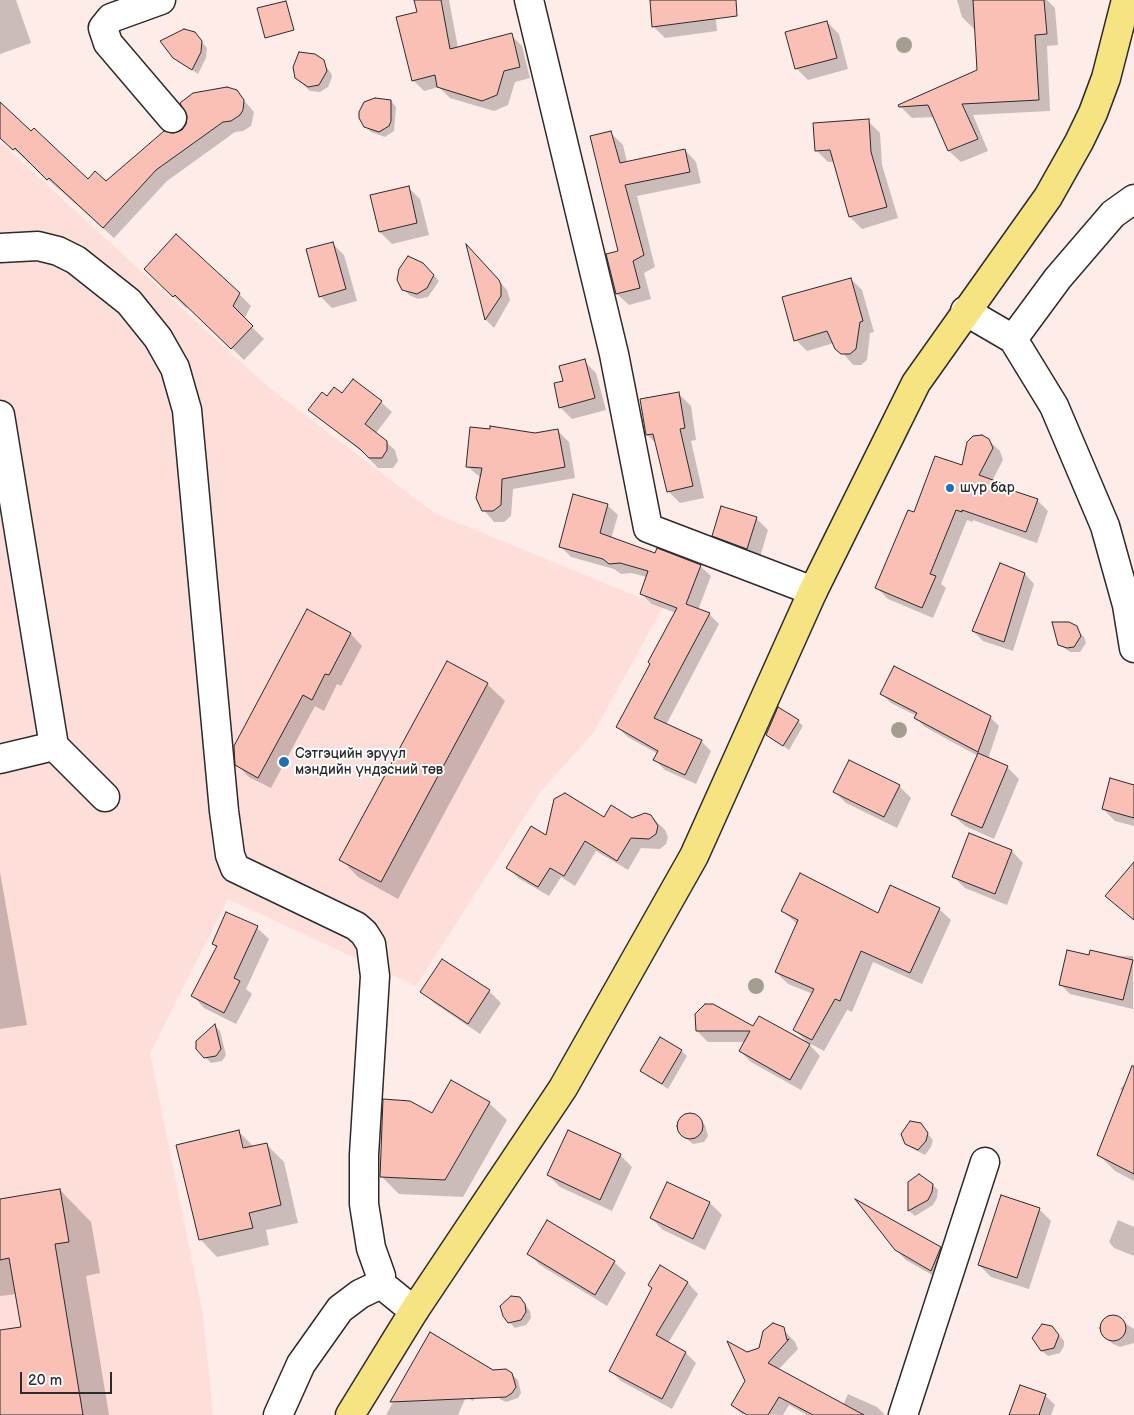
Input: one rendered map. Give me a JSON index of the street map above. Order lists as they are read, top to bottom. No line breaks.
{"places":["шүр бар","Сэтгэцийн эрүүл мэндийн үндэсний төв"],"scale_bar":"20 m"}
